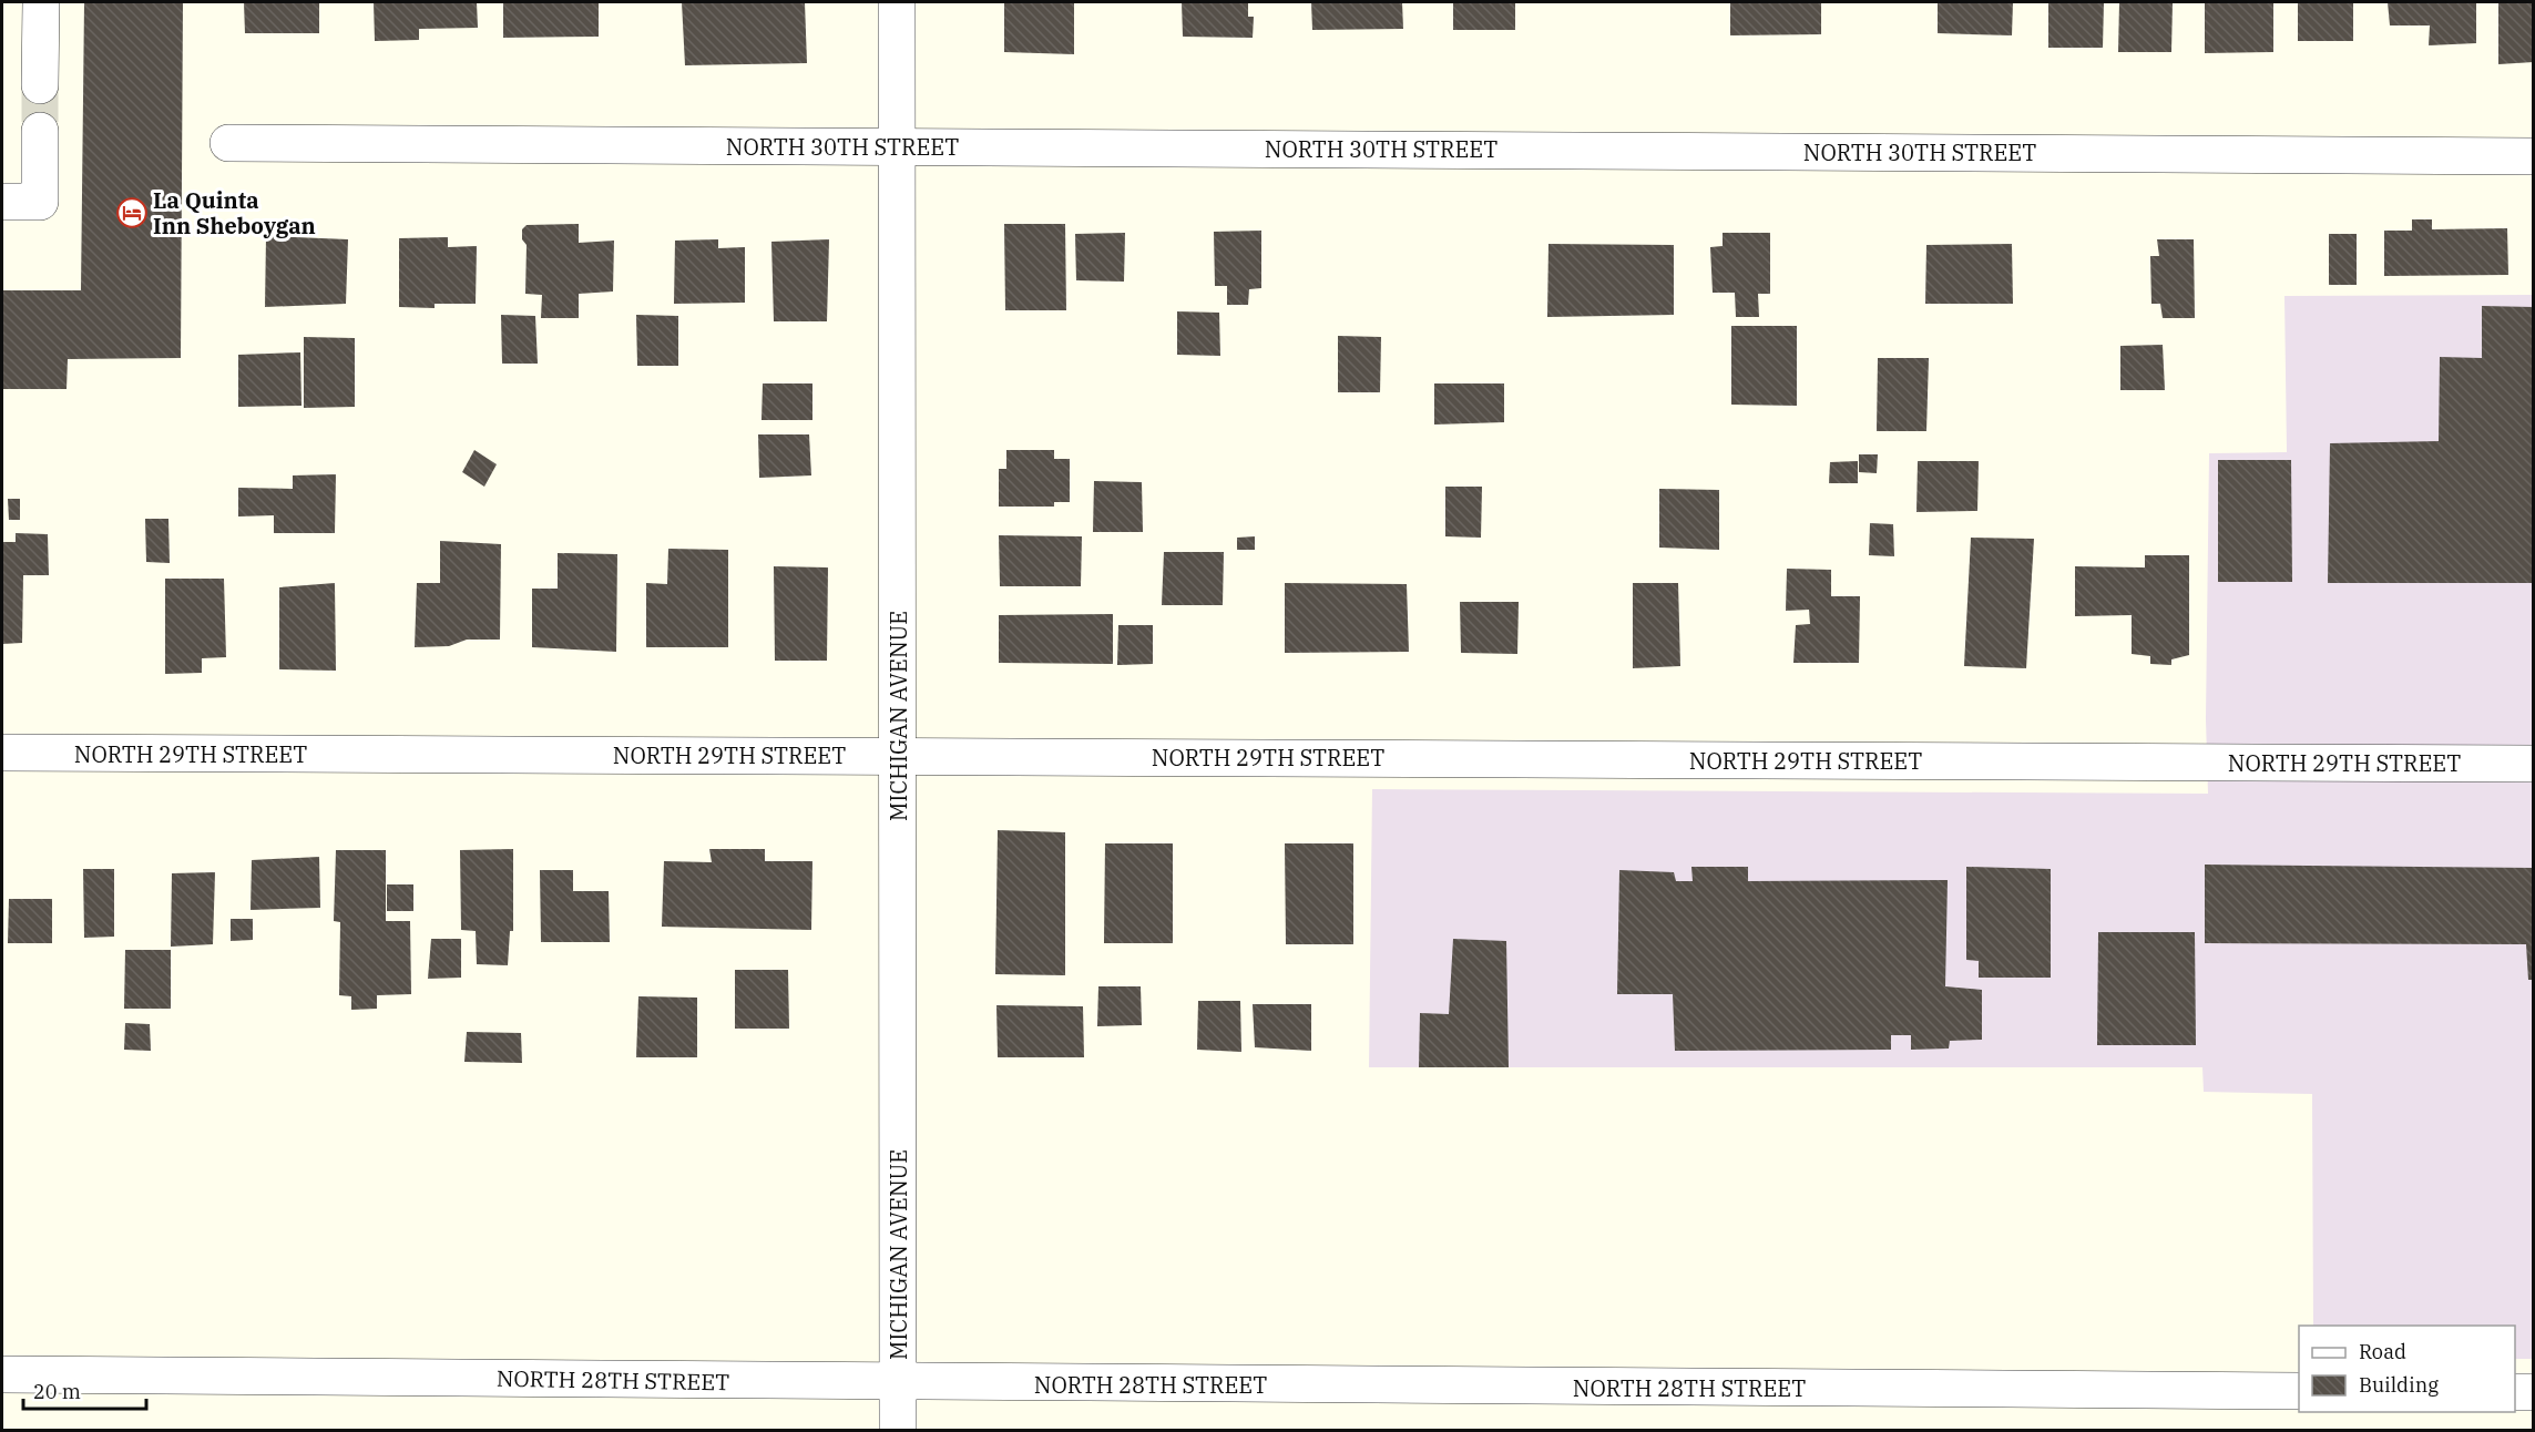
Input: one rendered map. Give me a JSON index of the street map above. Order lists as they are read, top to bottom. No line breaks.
{"streets":{"street":["NORTH 30TH STREET","MICHIGAN AVENUE","NORTH 29TH STREET","NORTH 28TH STREET"]},"crossings":[["NORTH 30TH STREET","MICHIGAN AVENUE"],["MICHIGAN AVENUE","NORTH 29TH STREET"],["MICHIGAN AVENUE","NORTH 28TH STREET"]],"places":{"hotel":["La Quinta Inn Sheboygan"]},"legend":["Road","Building"],"scale_bar":"20 m"}
